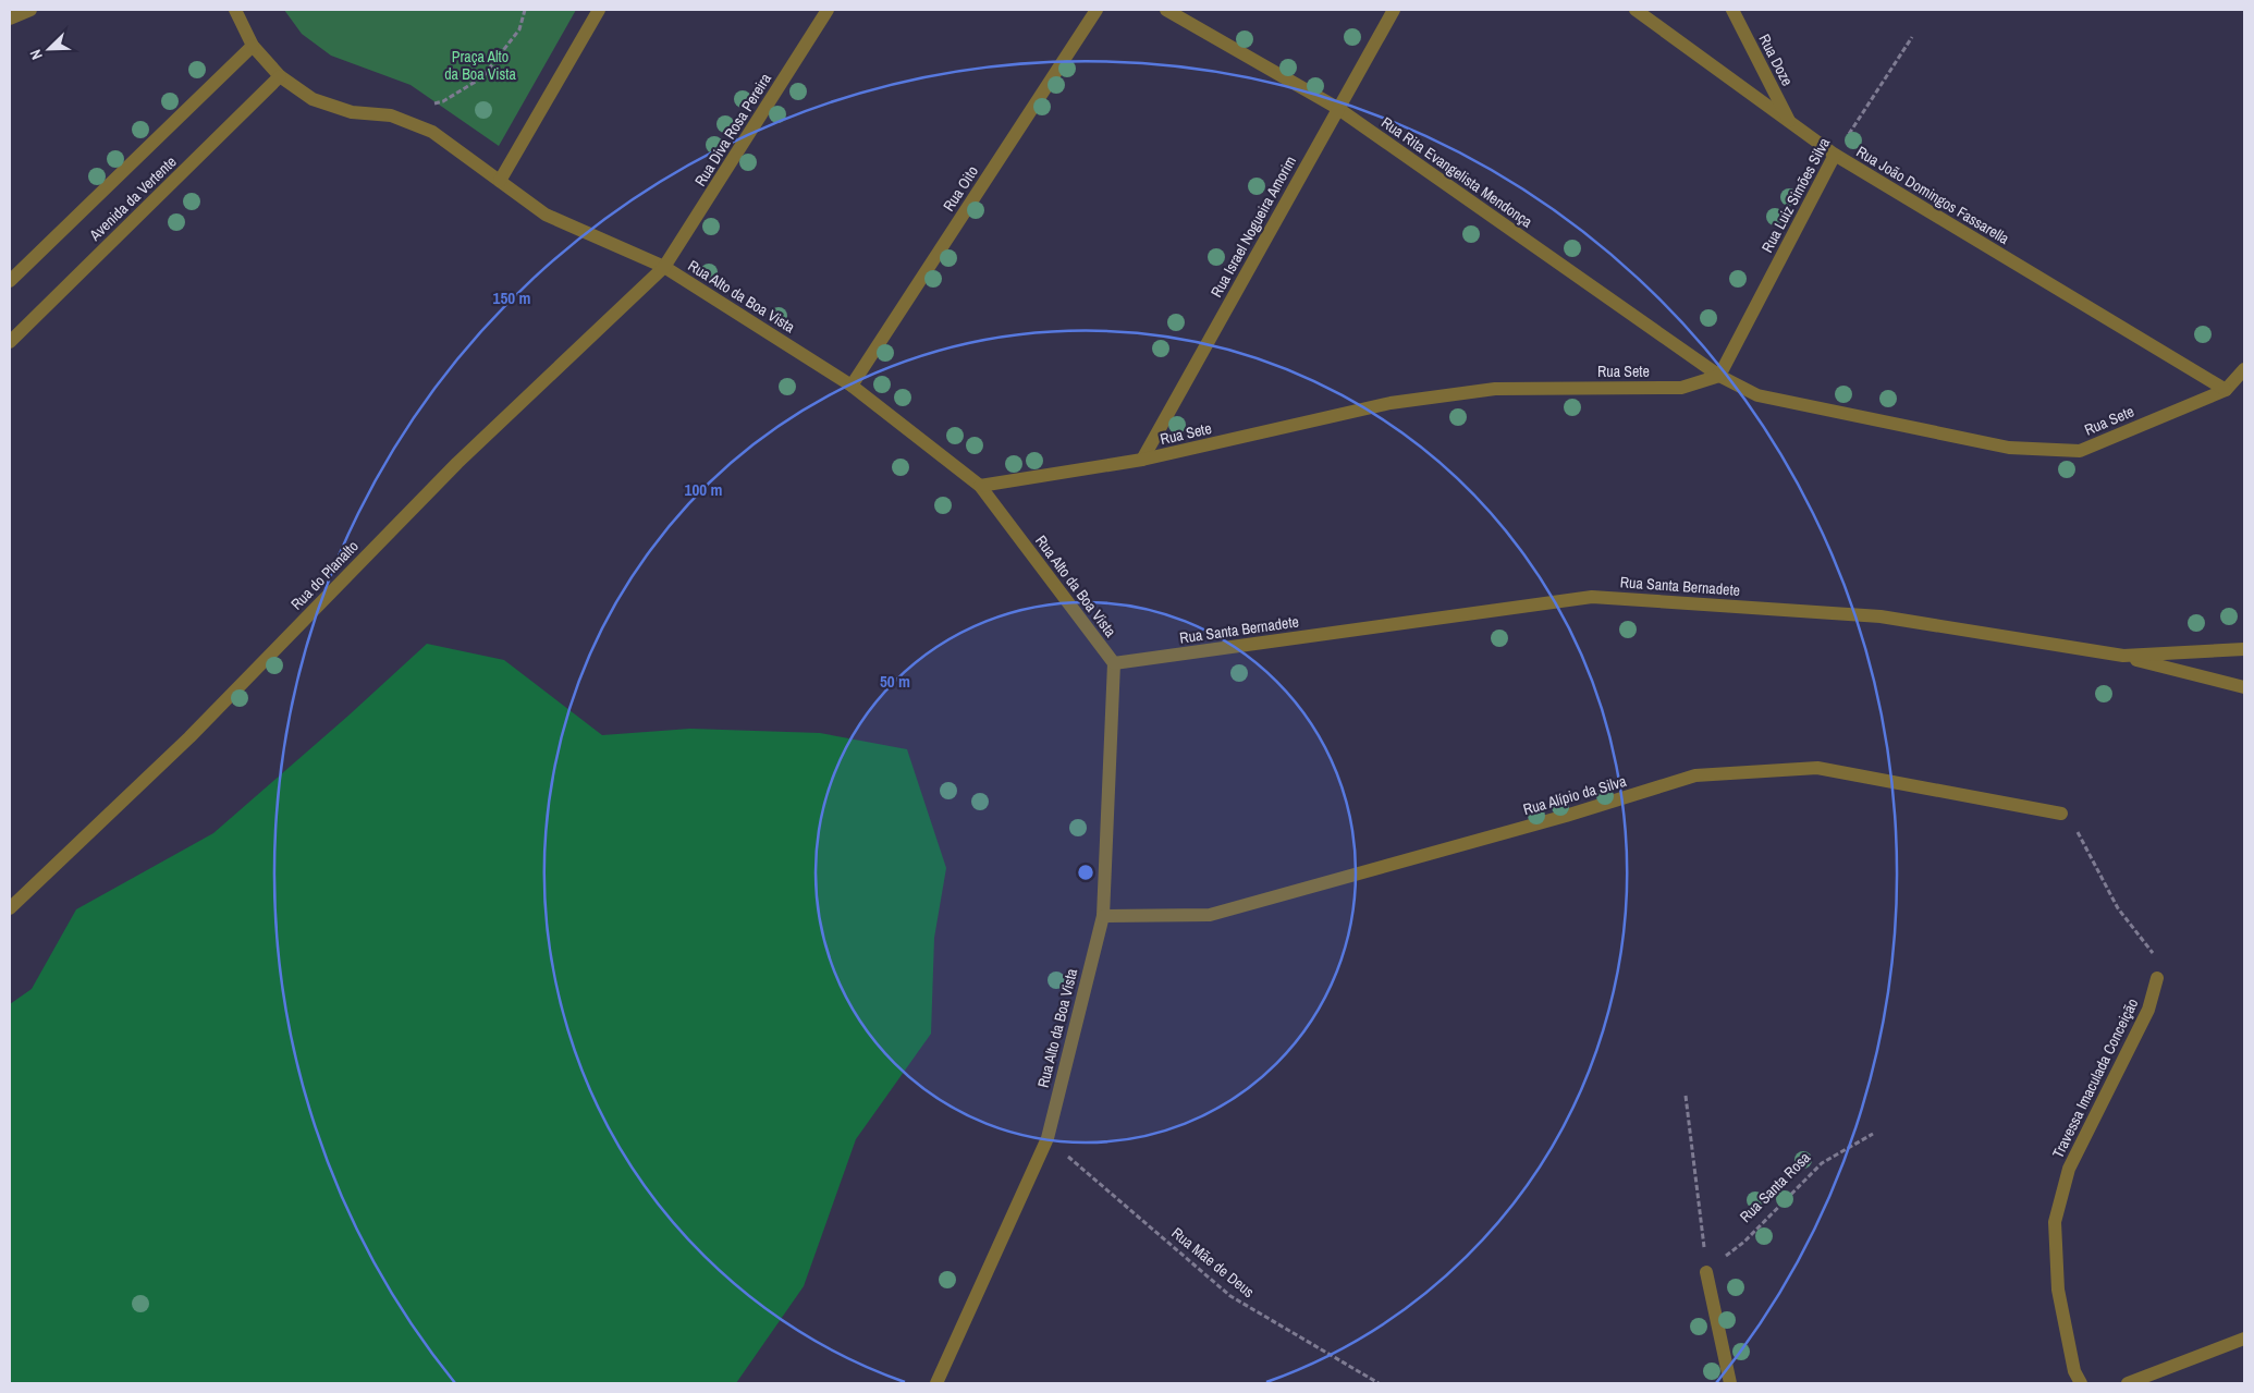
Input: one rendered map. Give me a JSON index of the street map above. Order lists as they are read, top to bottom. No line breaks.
{"streets":{"street":["Rua Doze","Rua Diva Rosa Pereira","Rua Rita Evangelista Mendonça","Rua Oito","Rua Luiz Simões Silva","Rua João Domingos Fassarella","Avenida da Vertente","Rua Israel Nogueira Amorim","Rua Alto da Boa Vista","Rua Sete","Rua do Planalto","Rua Santa Bernadete","Rua Alípio da Silva","Travessa Imaculada Conceição"],"path":["Rua Santa Rosa","Rua Mãe de Deus"]},"crossings":[["Rua Doze","Rua João Domingos Fassarella"],["Rua Diva Rosa Pereira","Rua Alto da Boa Vista"],["Rua Diva Rosa Pereira","Rua do Planalto"],["Rua Rita Evangelista Mendonça","Rua Luiz Simões Silva"],["Rua Rita Evangelista Mendonça","Rua Israel Nogueira Amorim"],["Rua Rita Evangelista Mendonça","Rua Sete"],["Rua Oito","Rua Alto da Boa Vista"],["Rua Luiz Simões Silva","Rua João Domingos Fassarella"],["Rua Luiz Simões Silva","Rua Sete"],["Rua João Domingos Fassarella","Rua Sete"],["Avenida da Vertente","Rua Alto da Boa Vista"],["Rua Israel Nogueira Amorim","Rua Sete"],["Rua Alto da Boa Vista","Rua Sete"],["Rua Alto da Boa Vista","Rua do Planalto"],["Rua Alto da Boa Vista","Rua Santa Bernadete"],["Rua Alto da Boa Vista","Rua Alípio da Silva"],["Rua Alto da Boa Vista","Rua Mãe de Deus"]],"parks":["Praça Alto da Boa Vista"],"north":"bottom left","rings":["150 m","100 m","50 m"]}
